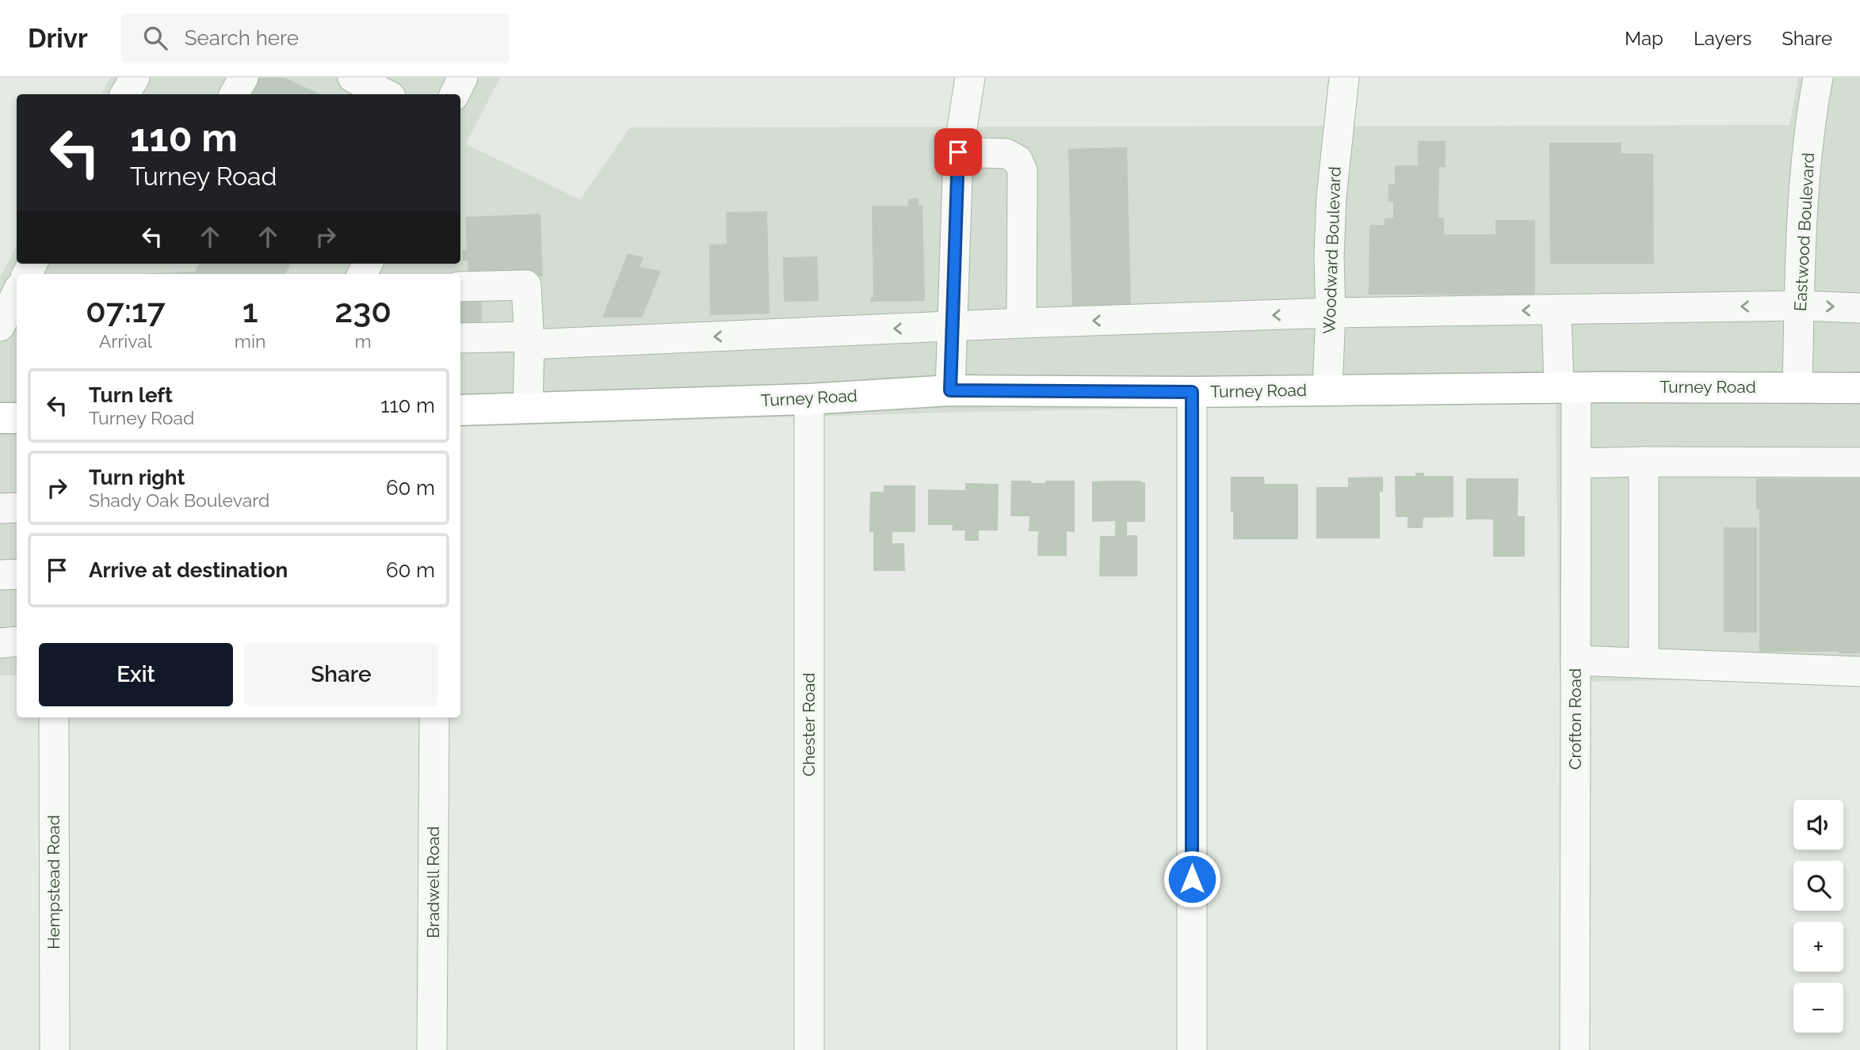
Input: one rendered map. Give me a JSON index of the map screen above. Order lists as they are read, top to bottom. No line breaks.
{"streets":{"main road":["Turney Road"],"street":["Eastwood Boulevard","Woodward Boulevard","Crofton Road","Chester Road","Hempstead Road","Bradwell Road"]},"crossings":[["Eastwood Boulevard","Turney Road"],["Woodward Boulevard","Turney Road"],["Turney Road","Crofton Road"],["Turney Road","Chester Road"]],"page":{"header":"Drivr","search":"Search here","nav":["Map","Layers","Share"],"turn":["110 m","Turney Road"],"eta":["07:17","Arrival","1","min","230","m"],"list":[{"name":"Turn left","note":"Turney Road","value":"110 m"},{"name":"Turn right","note":"Shady Oak Boulevard","value":"60 m"},{"name":"Arrive at destination","value":"60 m"}],"buttons":["Exit","Share"],"map_buttons":["+","−"]}}
